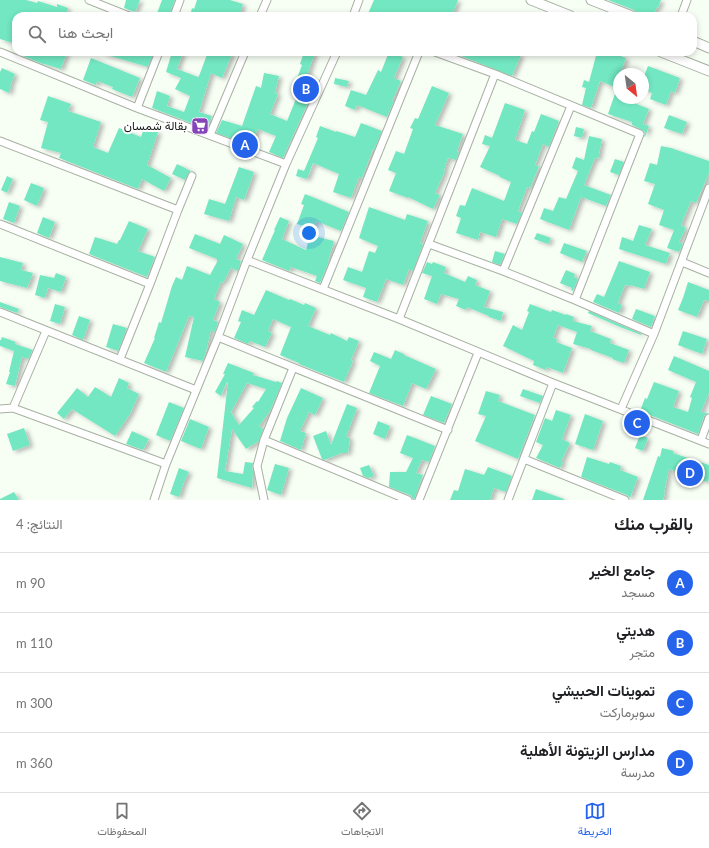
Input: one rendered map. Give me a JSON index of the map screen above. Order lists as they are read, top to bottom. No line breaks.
{"places":{"supermarket":["بقالة شمسان"]},"north":"bottom right","page":{"search":"ابحث هنا","pins":["B","A","C","D"],"heading":["بالقرب منك","النتائج: 4"],"list":[{"mark":"A","name":"جامع الخير","note":"مسجد","value":"90 m"},{"mark":"B","name":"هديتي","note":"متجر","value":"110 m"},{"mark":"C","name":"تموينات الحبيشي","note":"سوبرماركت","value":"300 m"},{"mark":"D","name":"مدارس الزيتونة الأهلية","note":"مدرسة","value":"360 m"}],"nav":["الخريطة","الاتجاهات","المحفوظات"]}}
